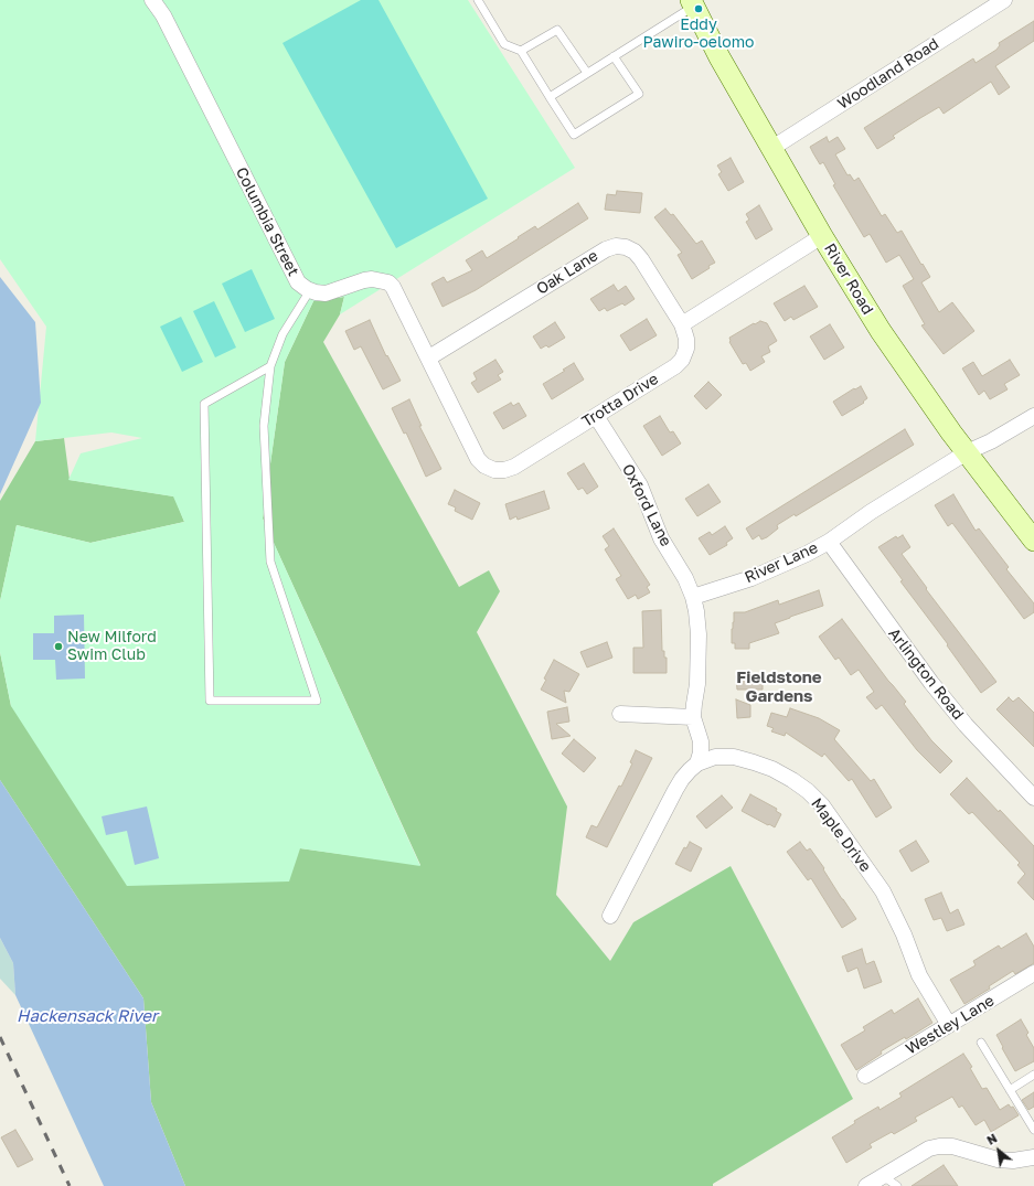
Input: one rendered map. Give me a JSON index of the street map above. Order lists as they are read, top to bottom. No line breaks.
{"streets":{"main road":["River Road"],"street":["Woodland Road","Columbia Street","Oak Lane","Trotta Drive","Oxford Lane","River Lane","Arlington Road","Maple Drive","Westley Lane"]},"crossings":[["Woodland Road","River Road"],["Columbia Street","Oak Lane"],["Columbia Street","Trotta Drive"],["Oak Lane","Trotta Drive"],["River Road","River Lane"],["Trotta Drive","Oxford Lane"],["Oxford Lane","River Lane"],["River Lane","Arlington Road"],["Maple Drive","Westley Lane"]],"districts":["Fieldstone Gardens"],"water":["Hackensack River"],"places":["Eddy Pawiro-oelomo","New Milford Swim Club"],"north":"top left"}
